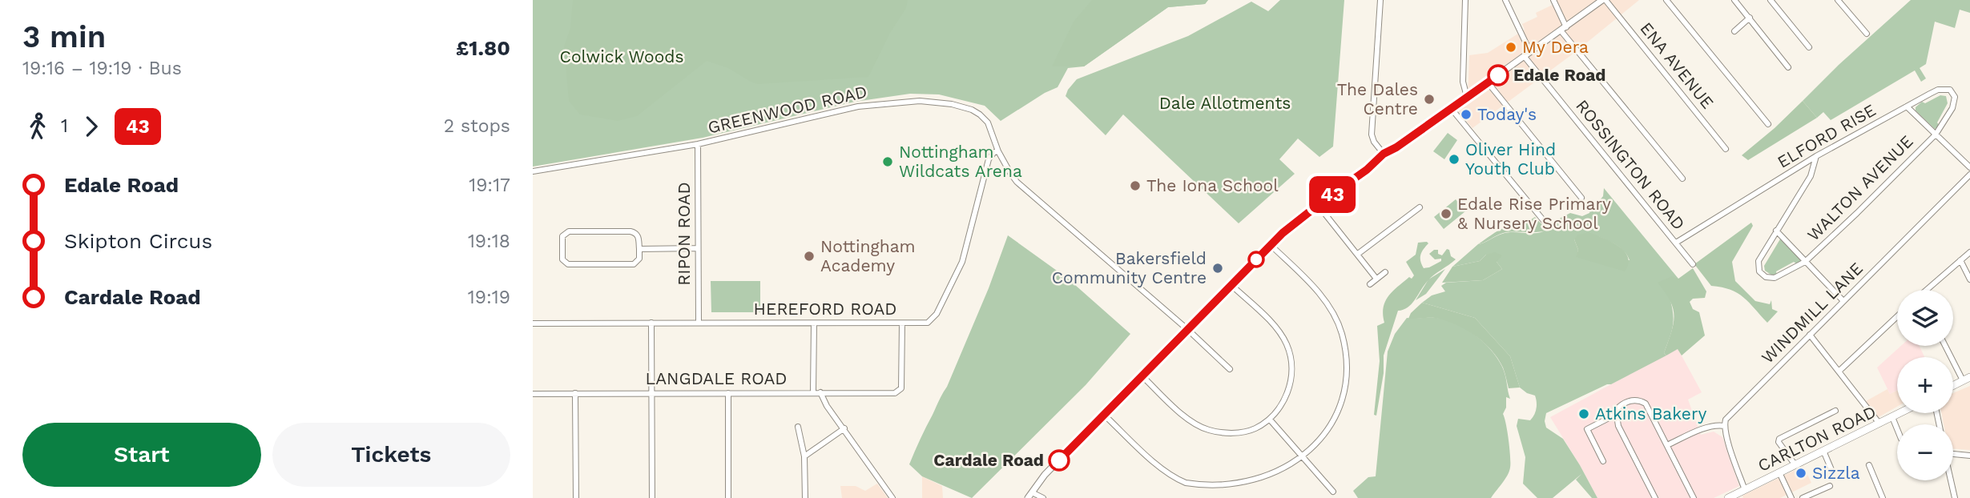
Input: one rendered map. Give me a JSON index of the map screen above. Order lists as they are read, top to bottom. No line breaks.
{"streets":{"main road":["CARLTON ROAD"],"street":["ENA AVENUE","GREENWOOD ROAD","ELFORD RISE","ROSSINGTON ROAD","WALTON AVENUE","RIPON ROAD","HEREFORD ROAD","WINDMILL LANE","LANGDALE ROAD"]},"crossings":[["GREENWOOD ROAD","RIPON ROAD"],["GREENWOOD ROAD","HEREFORD ROAD"],["ELFORD RISE","ROSSINGTON ROAD"],["ELFORD RISE","WALTON AVENUE"],["RIPON ROAD","HEREFORD ROAD"],["HEREFORD ROAD","LANGDALE ROAD"]],"parks":["Colwick Woods","Dale Allotments"],"places":["My Dera","Edale Road","The Dales Centre","Today's","Oliver Hind Youth Club","Nottingham Wildcats Arena","The Iona School","Edale Rise Primary & Nursery School","Nottingham Academy","Bakersfield Community Centre","Atkins Bakery","Cardale Road","Sizzla"],"lines":["bus line 43"],"page":{"heading":["3 min","19:16 – 19:19 · Bus","£1.80"],"on_map":"43","legs":["1","43","2 stops"],"list":[{"name":"Edale Road","value":"19:17"},{"name":"Skipton Circus","value":"19:18"},{"name":"Cardale Road","value":"19:19"}],"map_buttons":["+","−"],"buttons":["Start","Tickets"]}}
